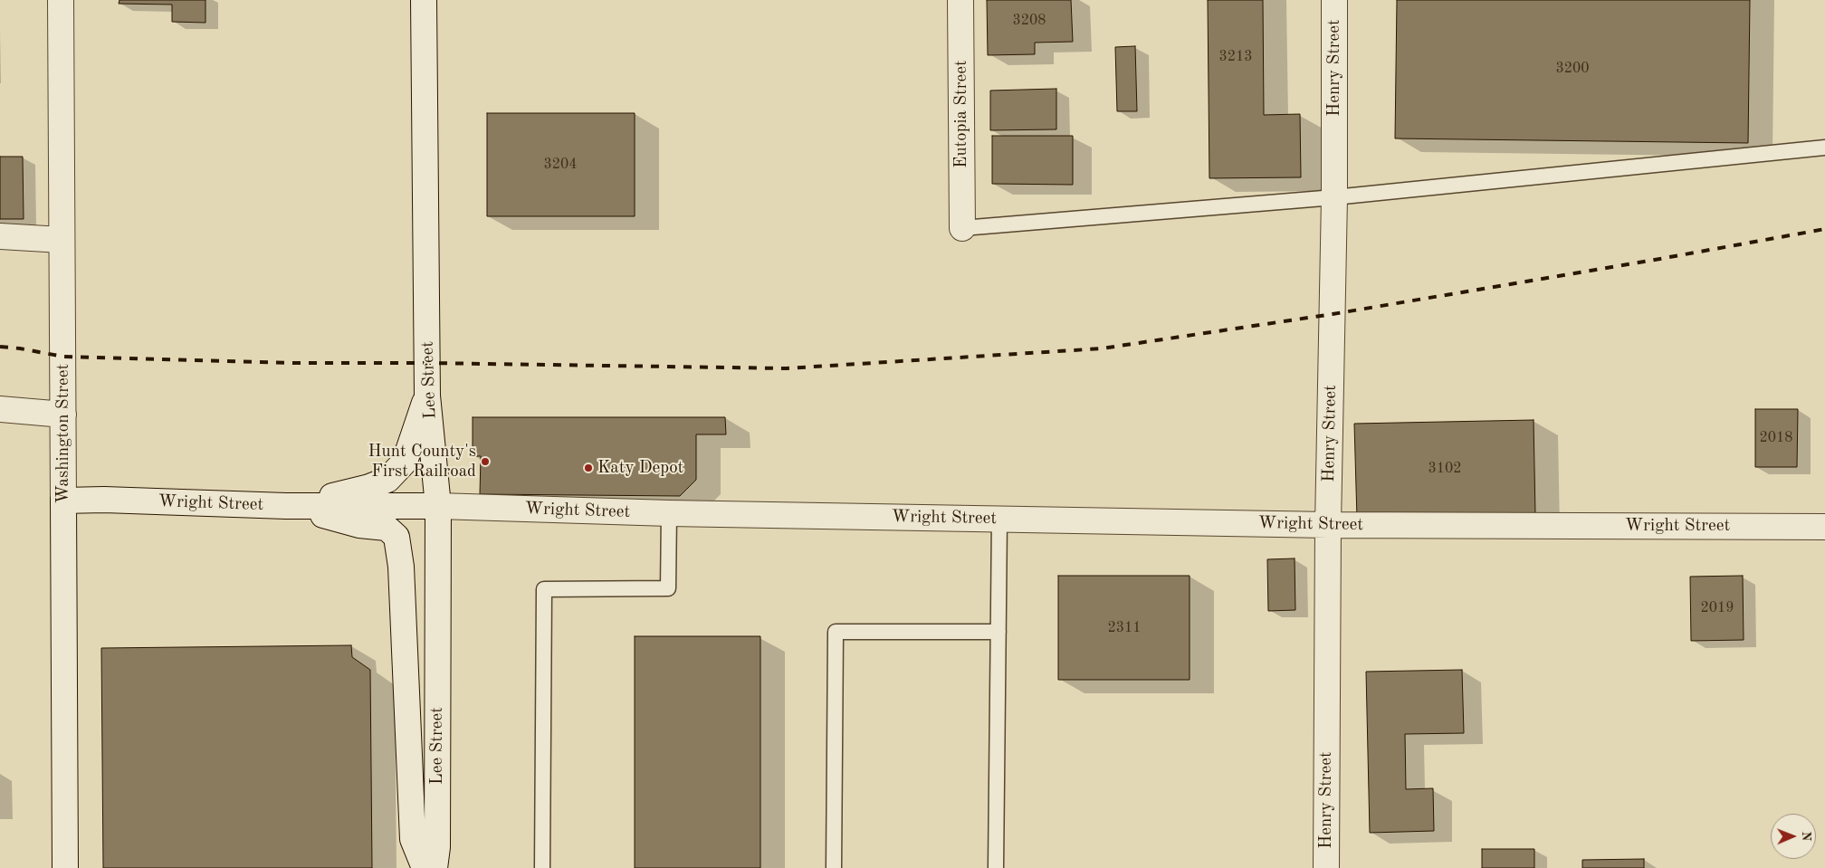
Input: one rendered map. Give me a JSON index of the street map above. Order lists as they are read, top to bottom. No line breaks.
{"streets":{"street":["Henry Street","Eutopia Street","Lee Street","Washington Street","Wright Street"]},"crossings":[["Henry Street","Wright Street"],["Lee Street","Wright Street"],["Washington Street","Wright Street"]],"places":["Hunt County's First Railroad","Katy Depot"],"house_numbers":["3208","3213","3200","3204","2018","3102","2019","2311"],"north":"right"}
